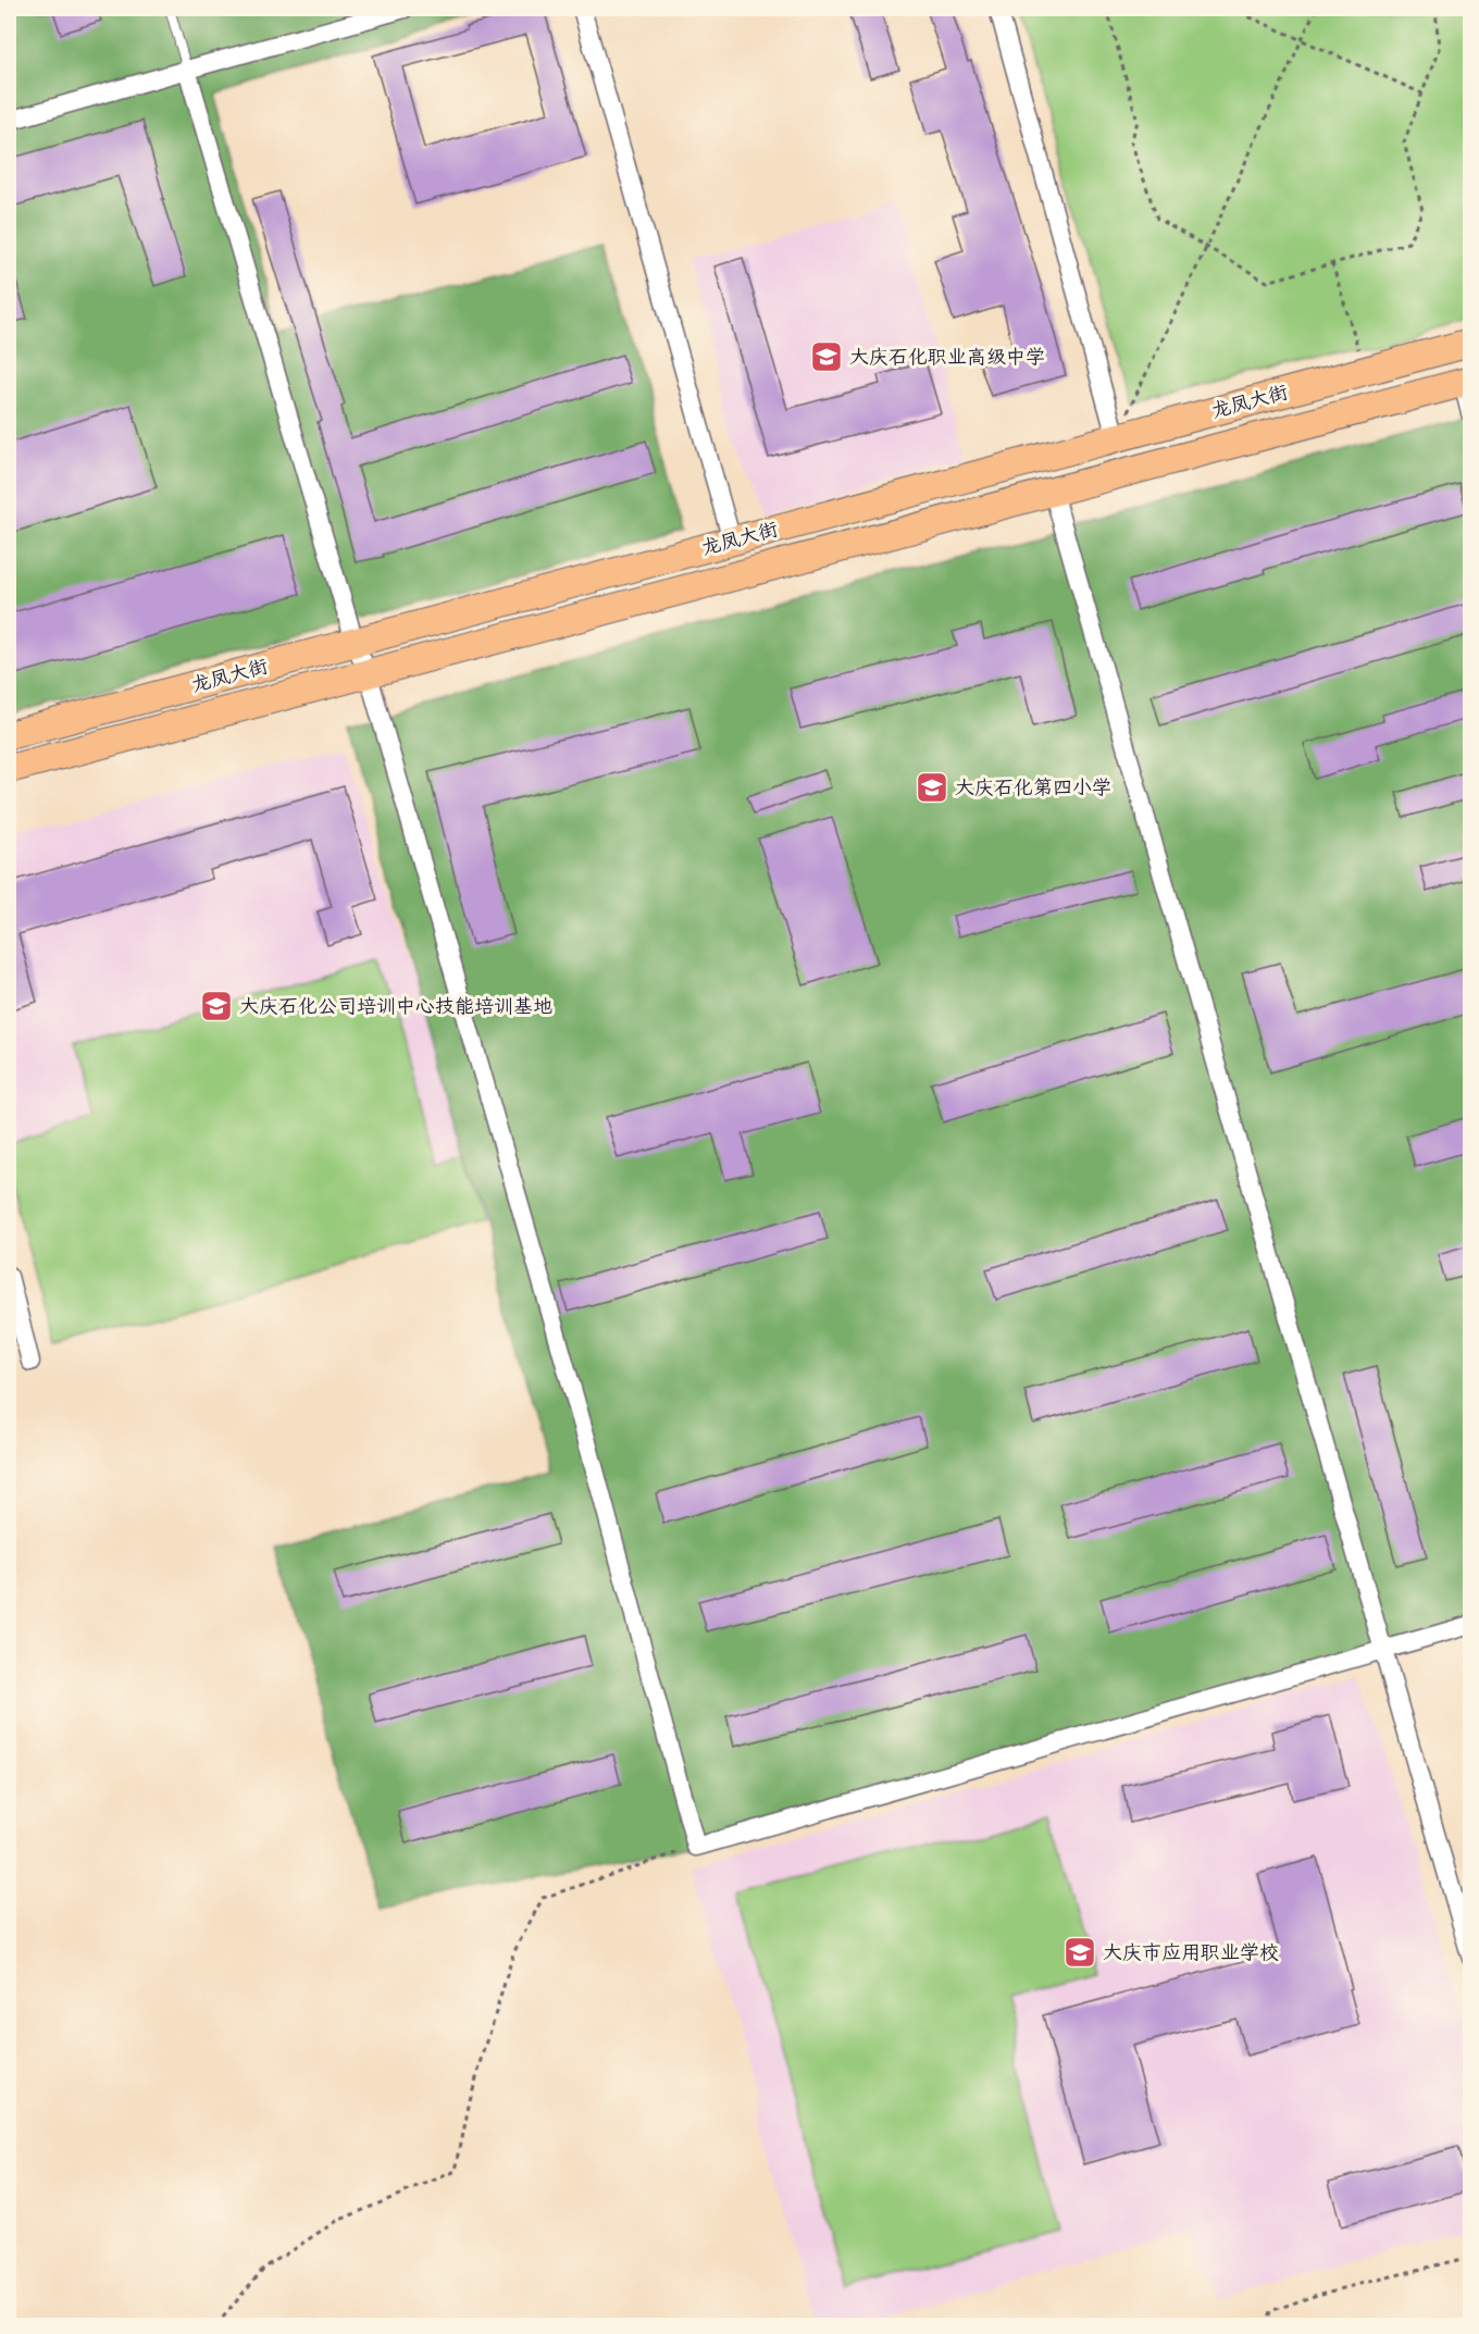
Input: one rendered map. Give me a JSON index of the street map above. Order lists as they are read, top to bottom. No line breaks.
{"streets":{"main road":["龙凤大街"]},"places":{"school or university":["大庆石化职业高级中学","大庆石化第四小学","大庆石化公司培训中心技能培训基地","大庆市应用职业学校"]}}
